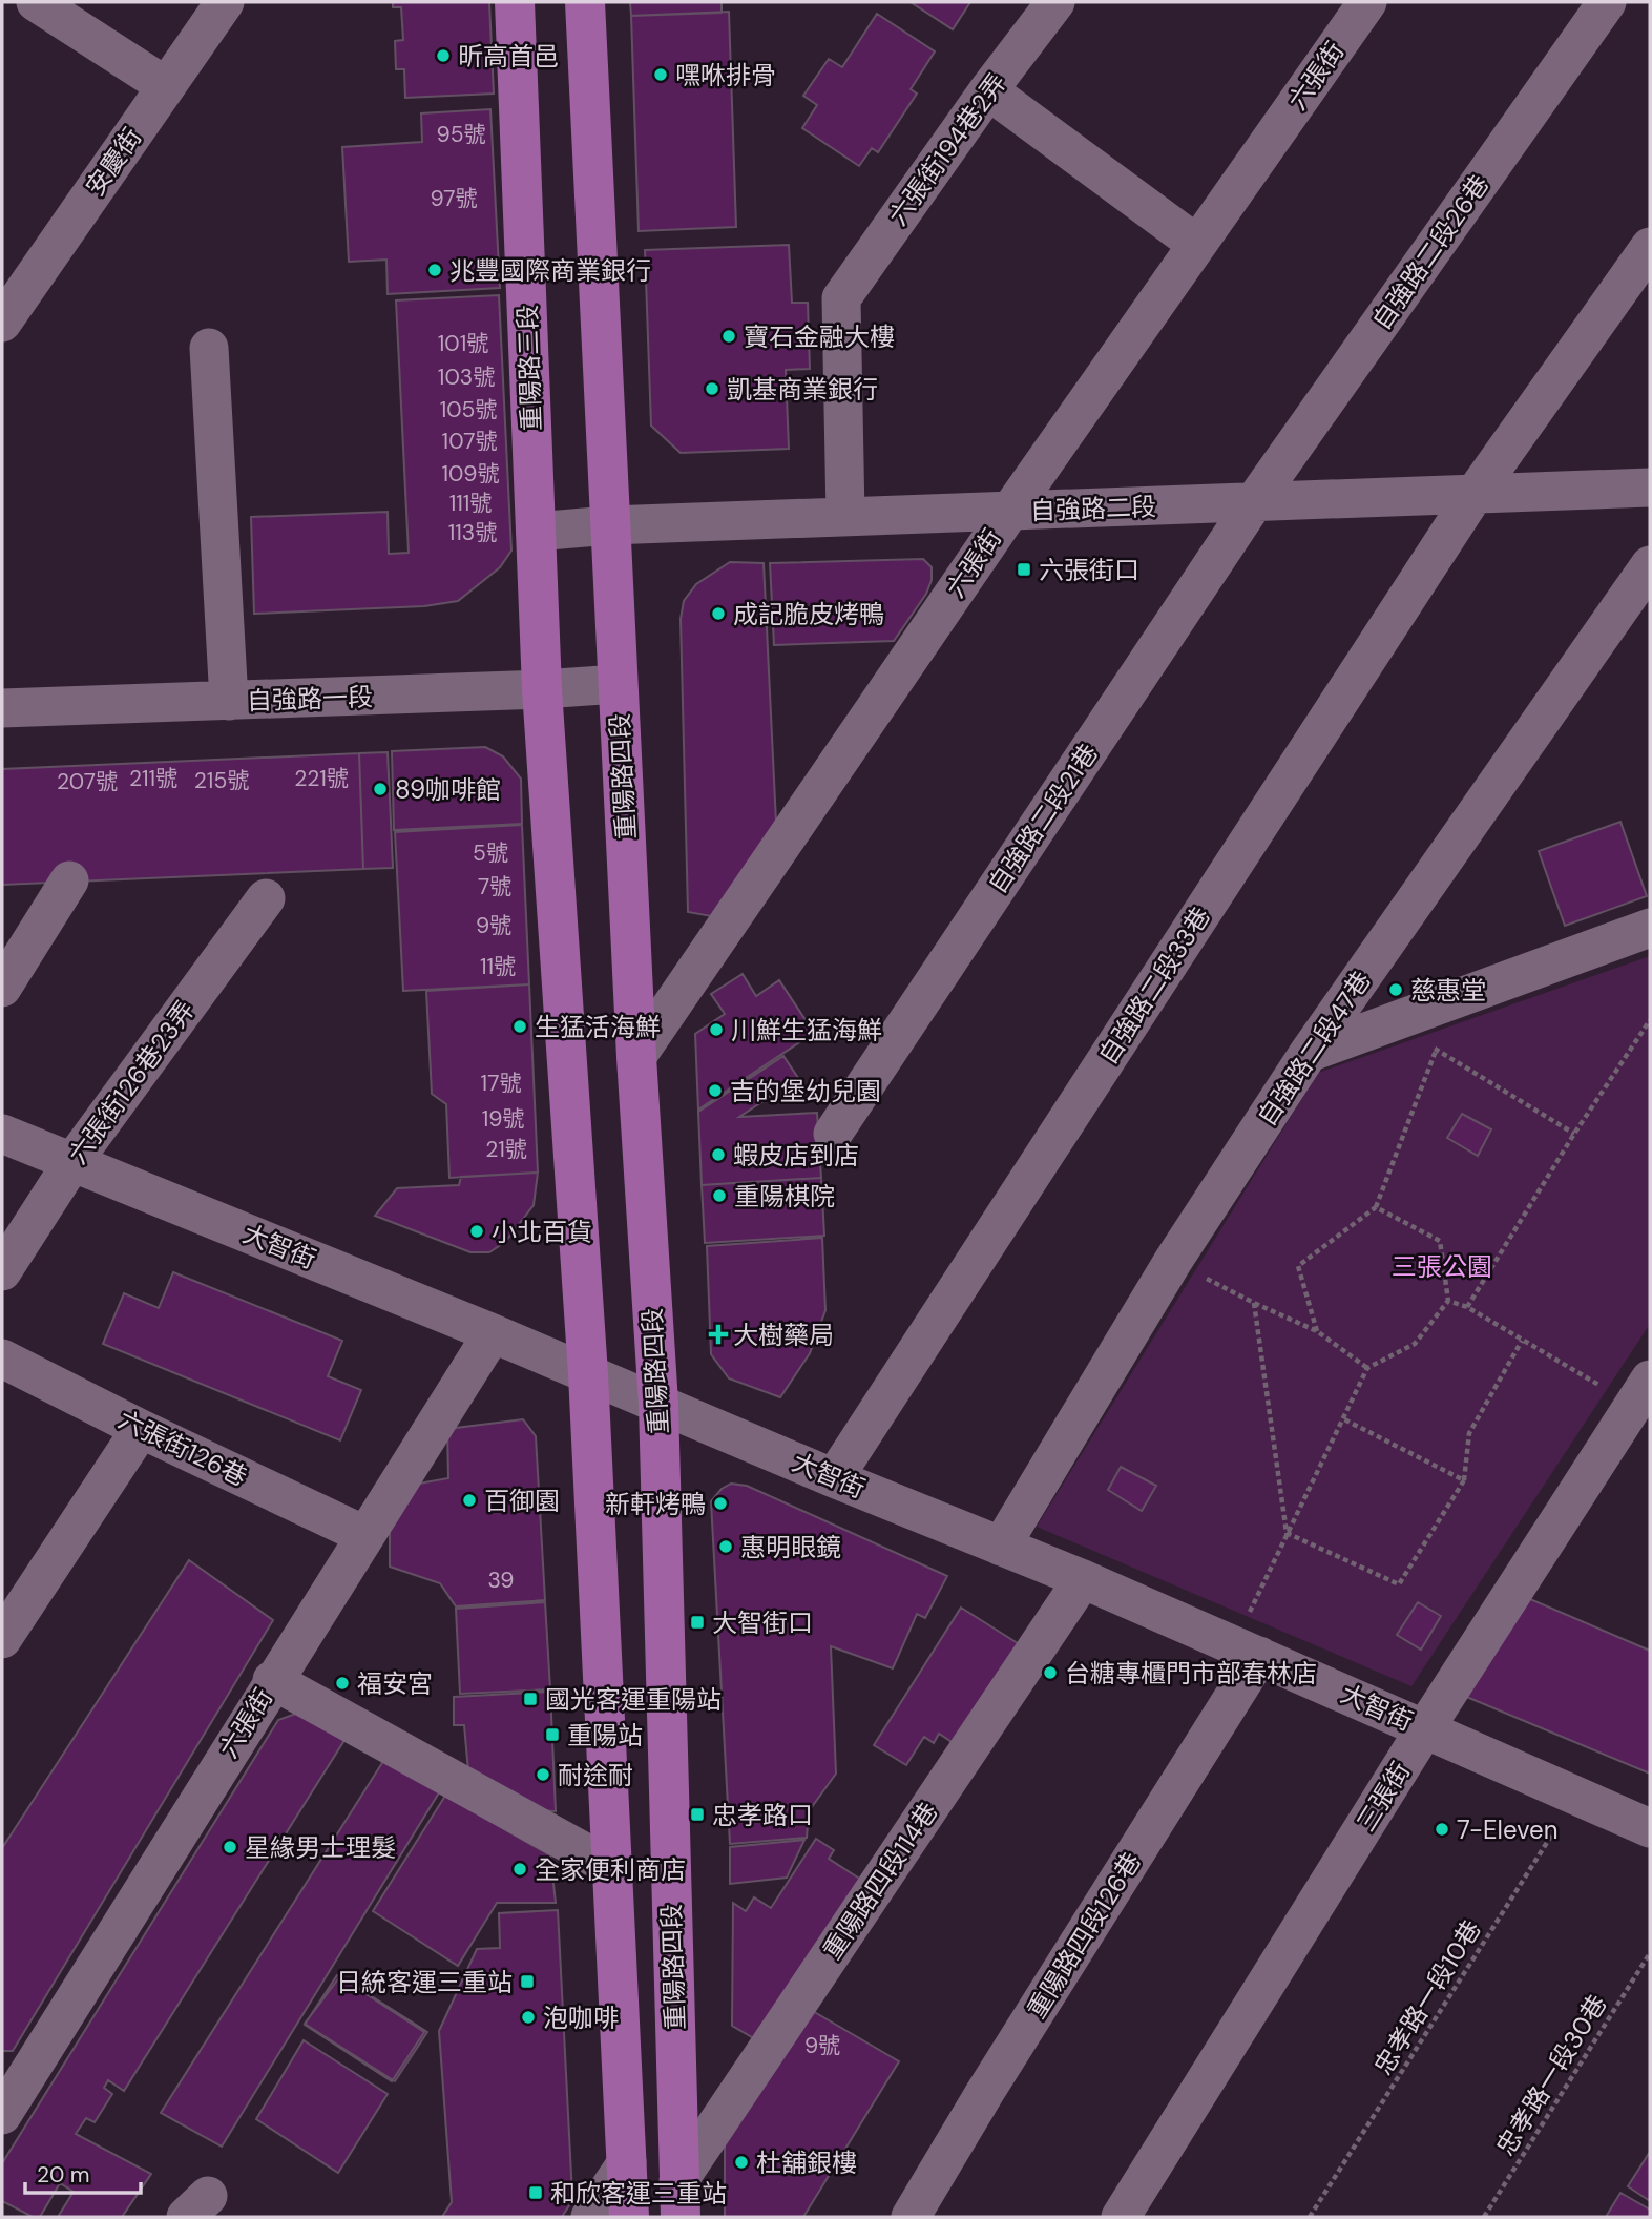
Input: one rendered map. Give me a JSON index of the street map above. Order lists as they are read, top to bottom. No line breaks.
{"streets":{"main road":["重陽路三段","重陽路四段"],"street":["六張街","六張街194巷2弄","安慶街","自強路二段26巷","自強路二段","自強路一段","自強路二段21巷","自強路二段33巷","自強路二段47巷","六張街126巷23弄","大智街","六張街126巷","三張街","重陽路四段114巷","重陽路四段126巷"],"path":["忠孝路一段10巷","忠孝路一段30巷"]},"crossings":[["六張街","自強路二段"],["六張街","重陽路四段"],["六張街","大智街"],["六張街","六張街126巷"],["六張街194巷2弄","自強路二段"],["自強路二段26巷","自強路二段"],["自強路二段26巷","自強路二段21巷"],["重陽路三段","自強路二段"],["重陽路三段","自強路一段"],["自強路二段","重陽路四段"],["自強路二段","自強路二段21巷"],["自強路二段","自強路二段33巷"],["自強路一段","重陽路四段"],["重陽路四段","大智街"],["重陽路四段","重陽路四段114巷"],["自強路二段33巷","大智街"],["自強路二段47巷","大智街"],["六張街126巷23弄","大智街"],["大智街","三張街"],["大智街","重陽路四段114巷"],["大智街","重陽路四段126巷"],["大智街","忠孝路一段10巷"]],"parks":["三張公園"],"places":{"other":["昕高首邑","嘿咻排骨","兆豐國際商業銀行","寶石金融大樓","凱基商業銀行","成記脆皮烤鴨","89咖啡館","慈惠堂","生猛活海鮮","川鮮生猛海鮮","吉的堡幼兒園","蝦皮店到店","重陽棋院","小北百貨","百御園","新軒烤鴨","惠明眼鏡","台糖專櫃門市部春林店","福安宮","耐途耐","7-Eleven","星緣男士理髮","全家便利商店","泡咖啡","杜舖銀樓"],"transit":["六張街口","大智街口","國光客運重陽站","重陽站","忠孝路口","日統客運三重站","和欣客運三重站"],"health":["大樹藥局"]},"house_numbers":["95號","97號","101號","103號","105號","107號","109號","111號","113號","211號","221號","215號","207號","5號","7號","9號","11號","17號","19號","21號","39","9號"],"scale_bar":"20 m"}
